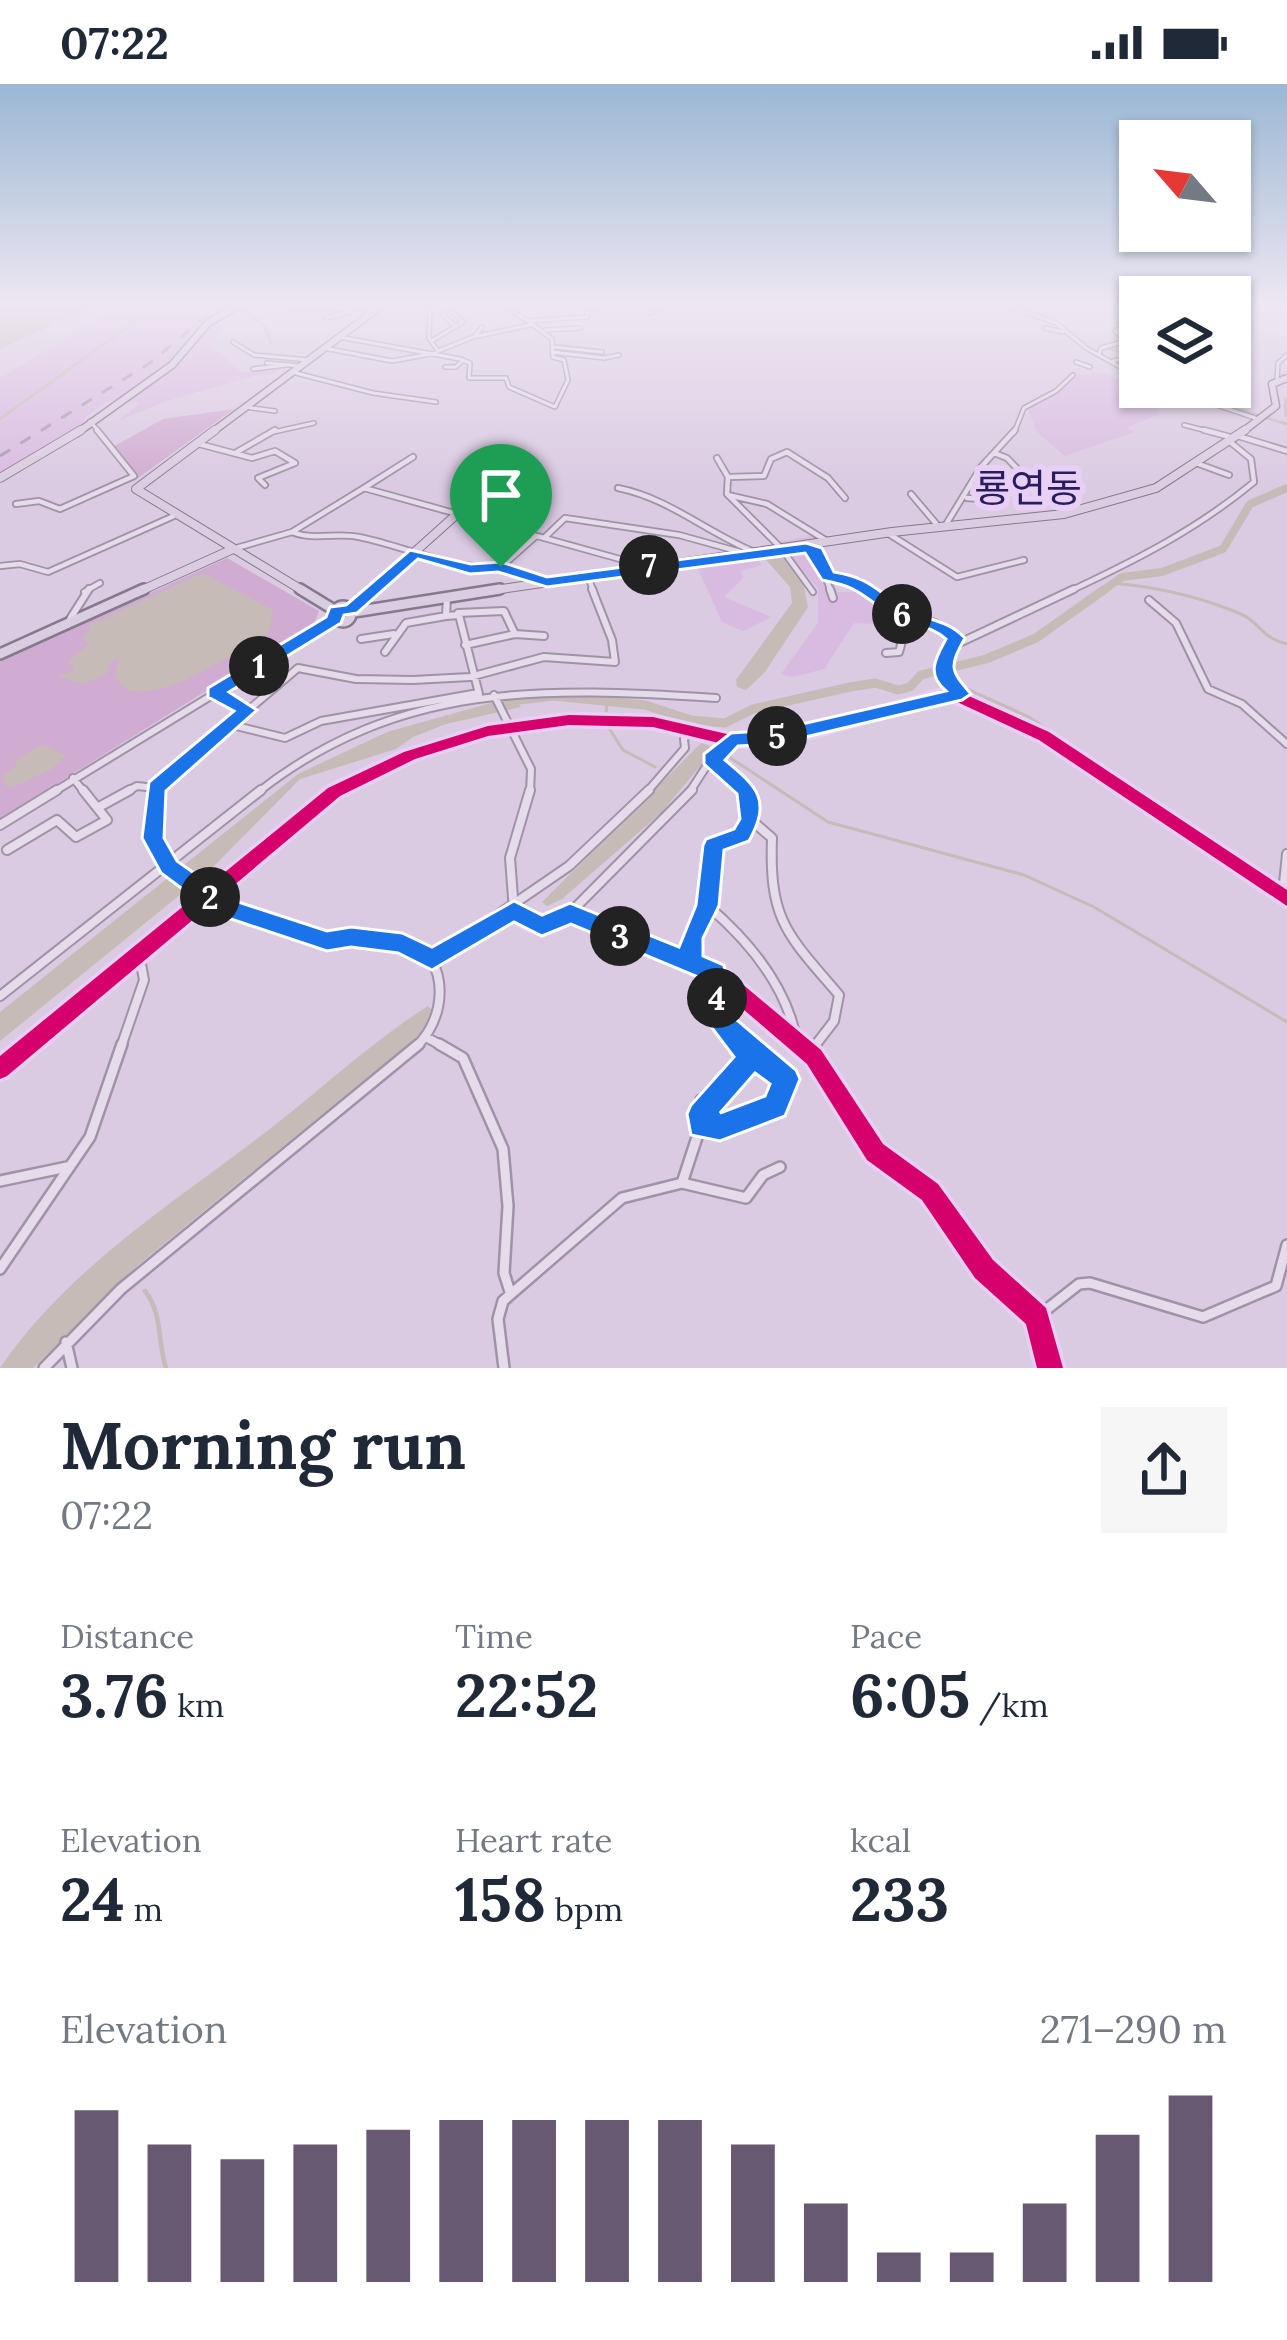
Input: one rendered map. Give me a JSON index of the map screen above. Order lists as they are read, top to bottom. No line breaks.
{"districts":["룡연동"],"north":"top left","page":{"status":"07:22","pins":["7","6","1","5","2","3","4"],"heading":["Morning run","07:22"],"stats":[["Distance","3.76 km"],["Time","22:52"],["Pace","6:05 /km"],["Elevation","24 m"],["Heart rate","158 bpm"],["kcal","233"]],"chart":["Elevation","271–290 m"]}}
